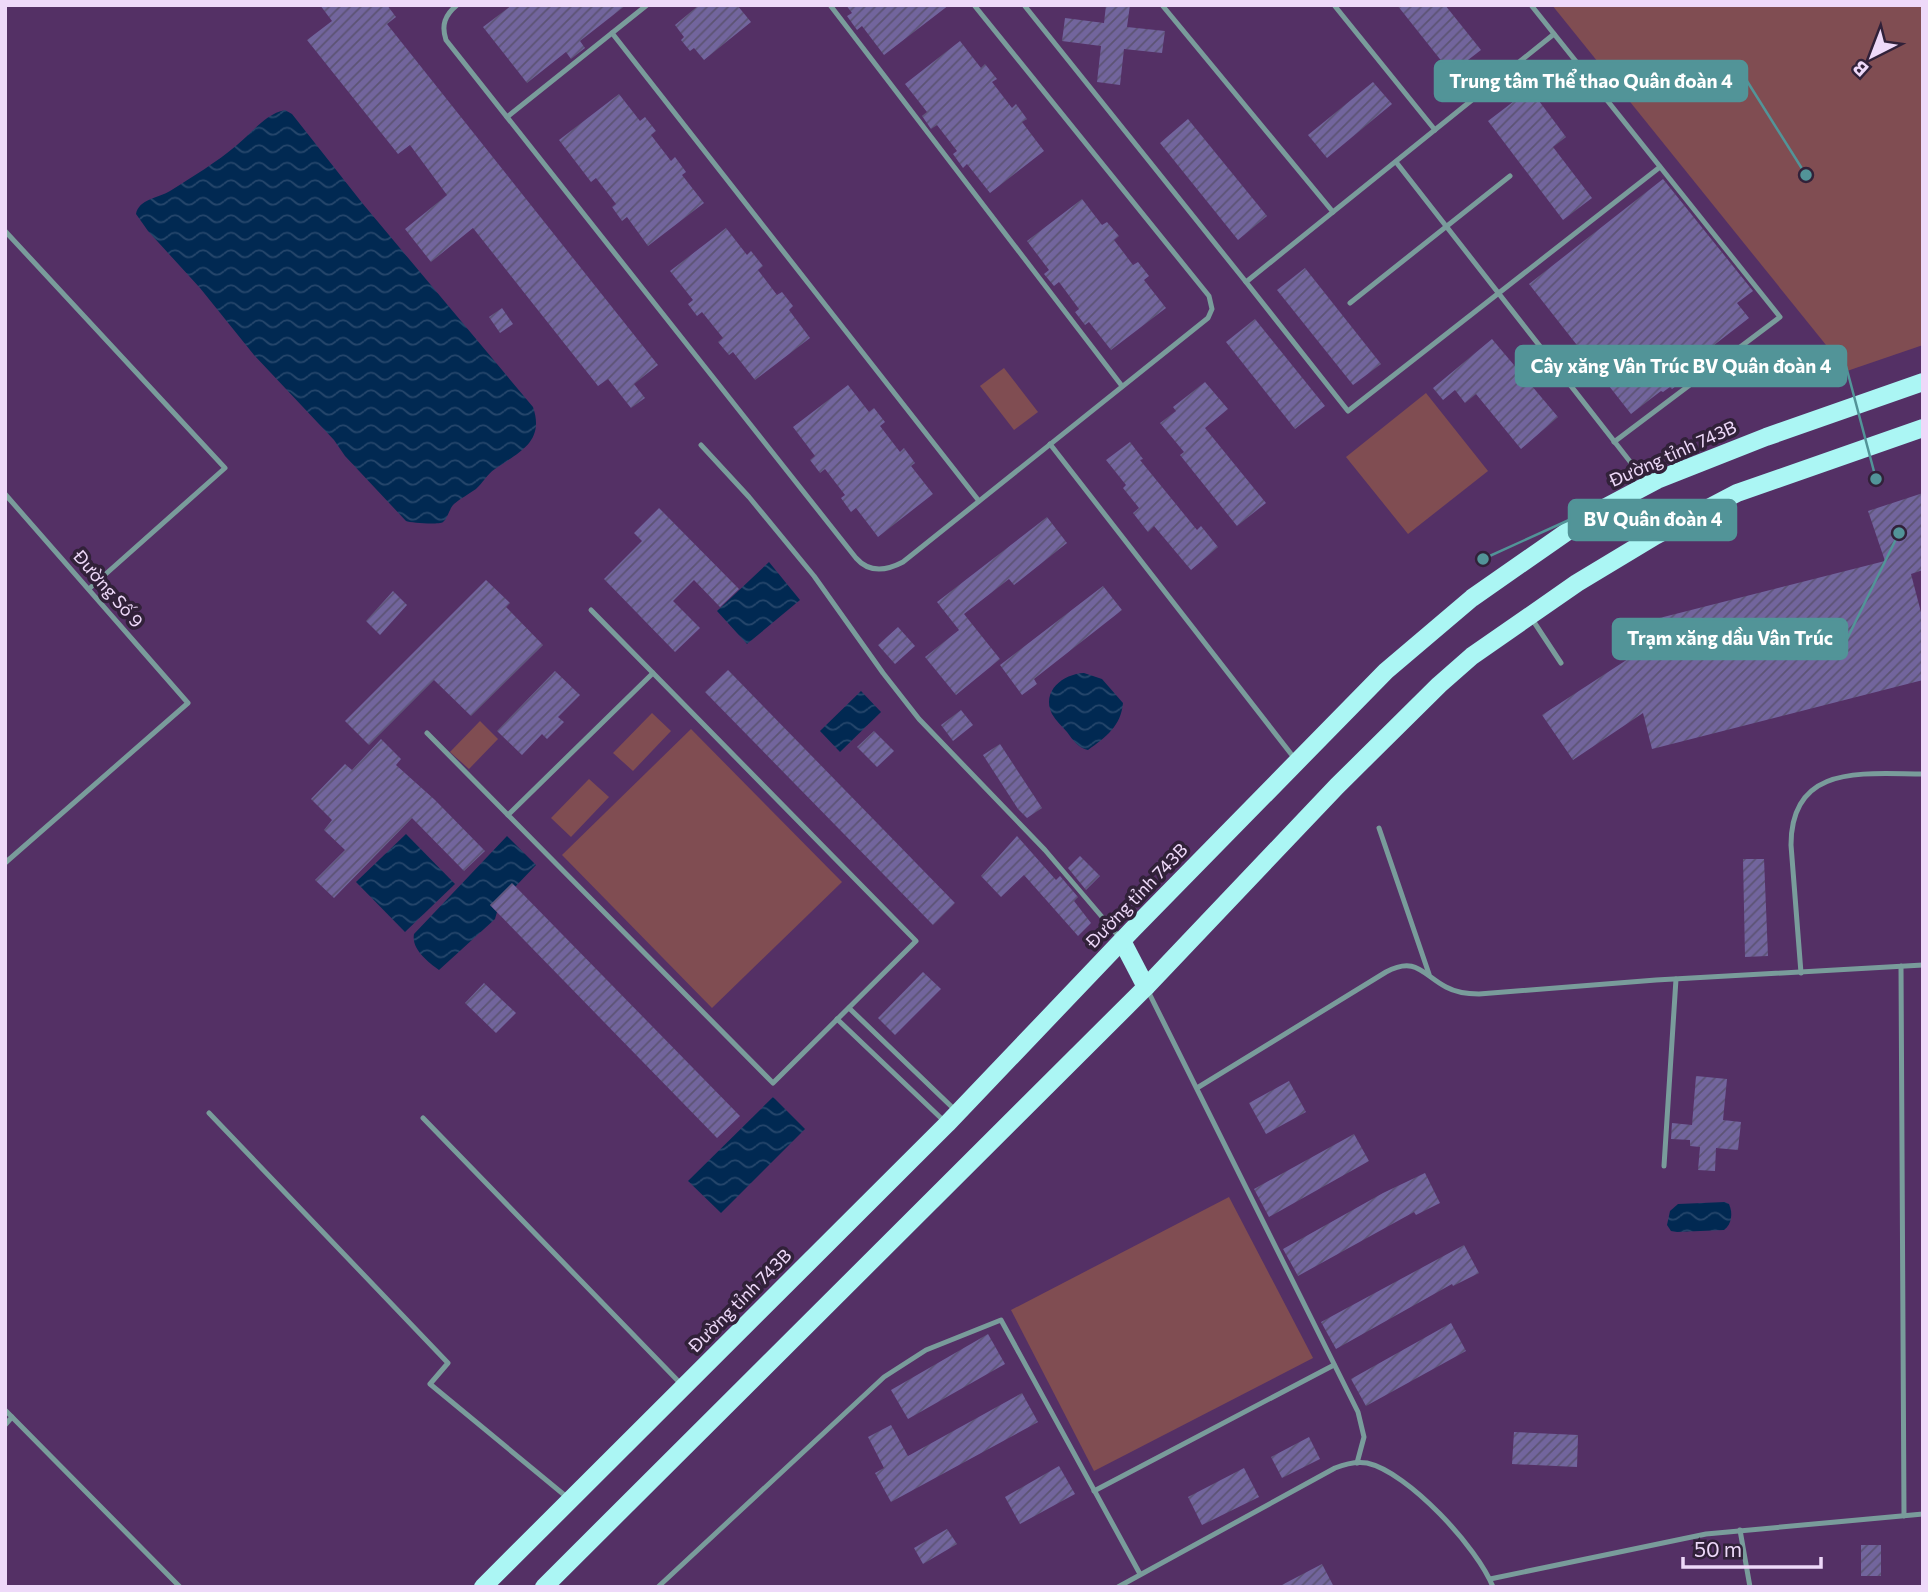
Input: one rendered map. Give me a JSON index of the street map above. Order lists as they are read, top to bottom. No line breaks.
{"streets":{"main road":["Đường tỉnh 743B"],"lane":["Đường Số 9"]},"places":["Trung tâm Thể thao Quân đoàn 4","Cây xăng Vân Trúc BV Quân đoàn 4","Trạm xăng dầu Vân Trúc","BV Quân đoàn 4"],"scale_bar":"50 m","north":"bottom left"}
